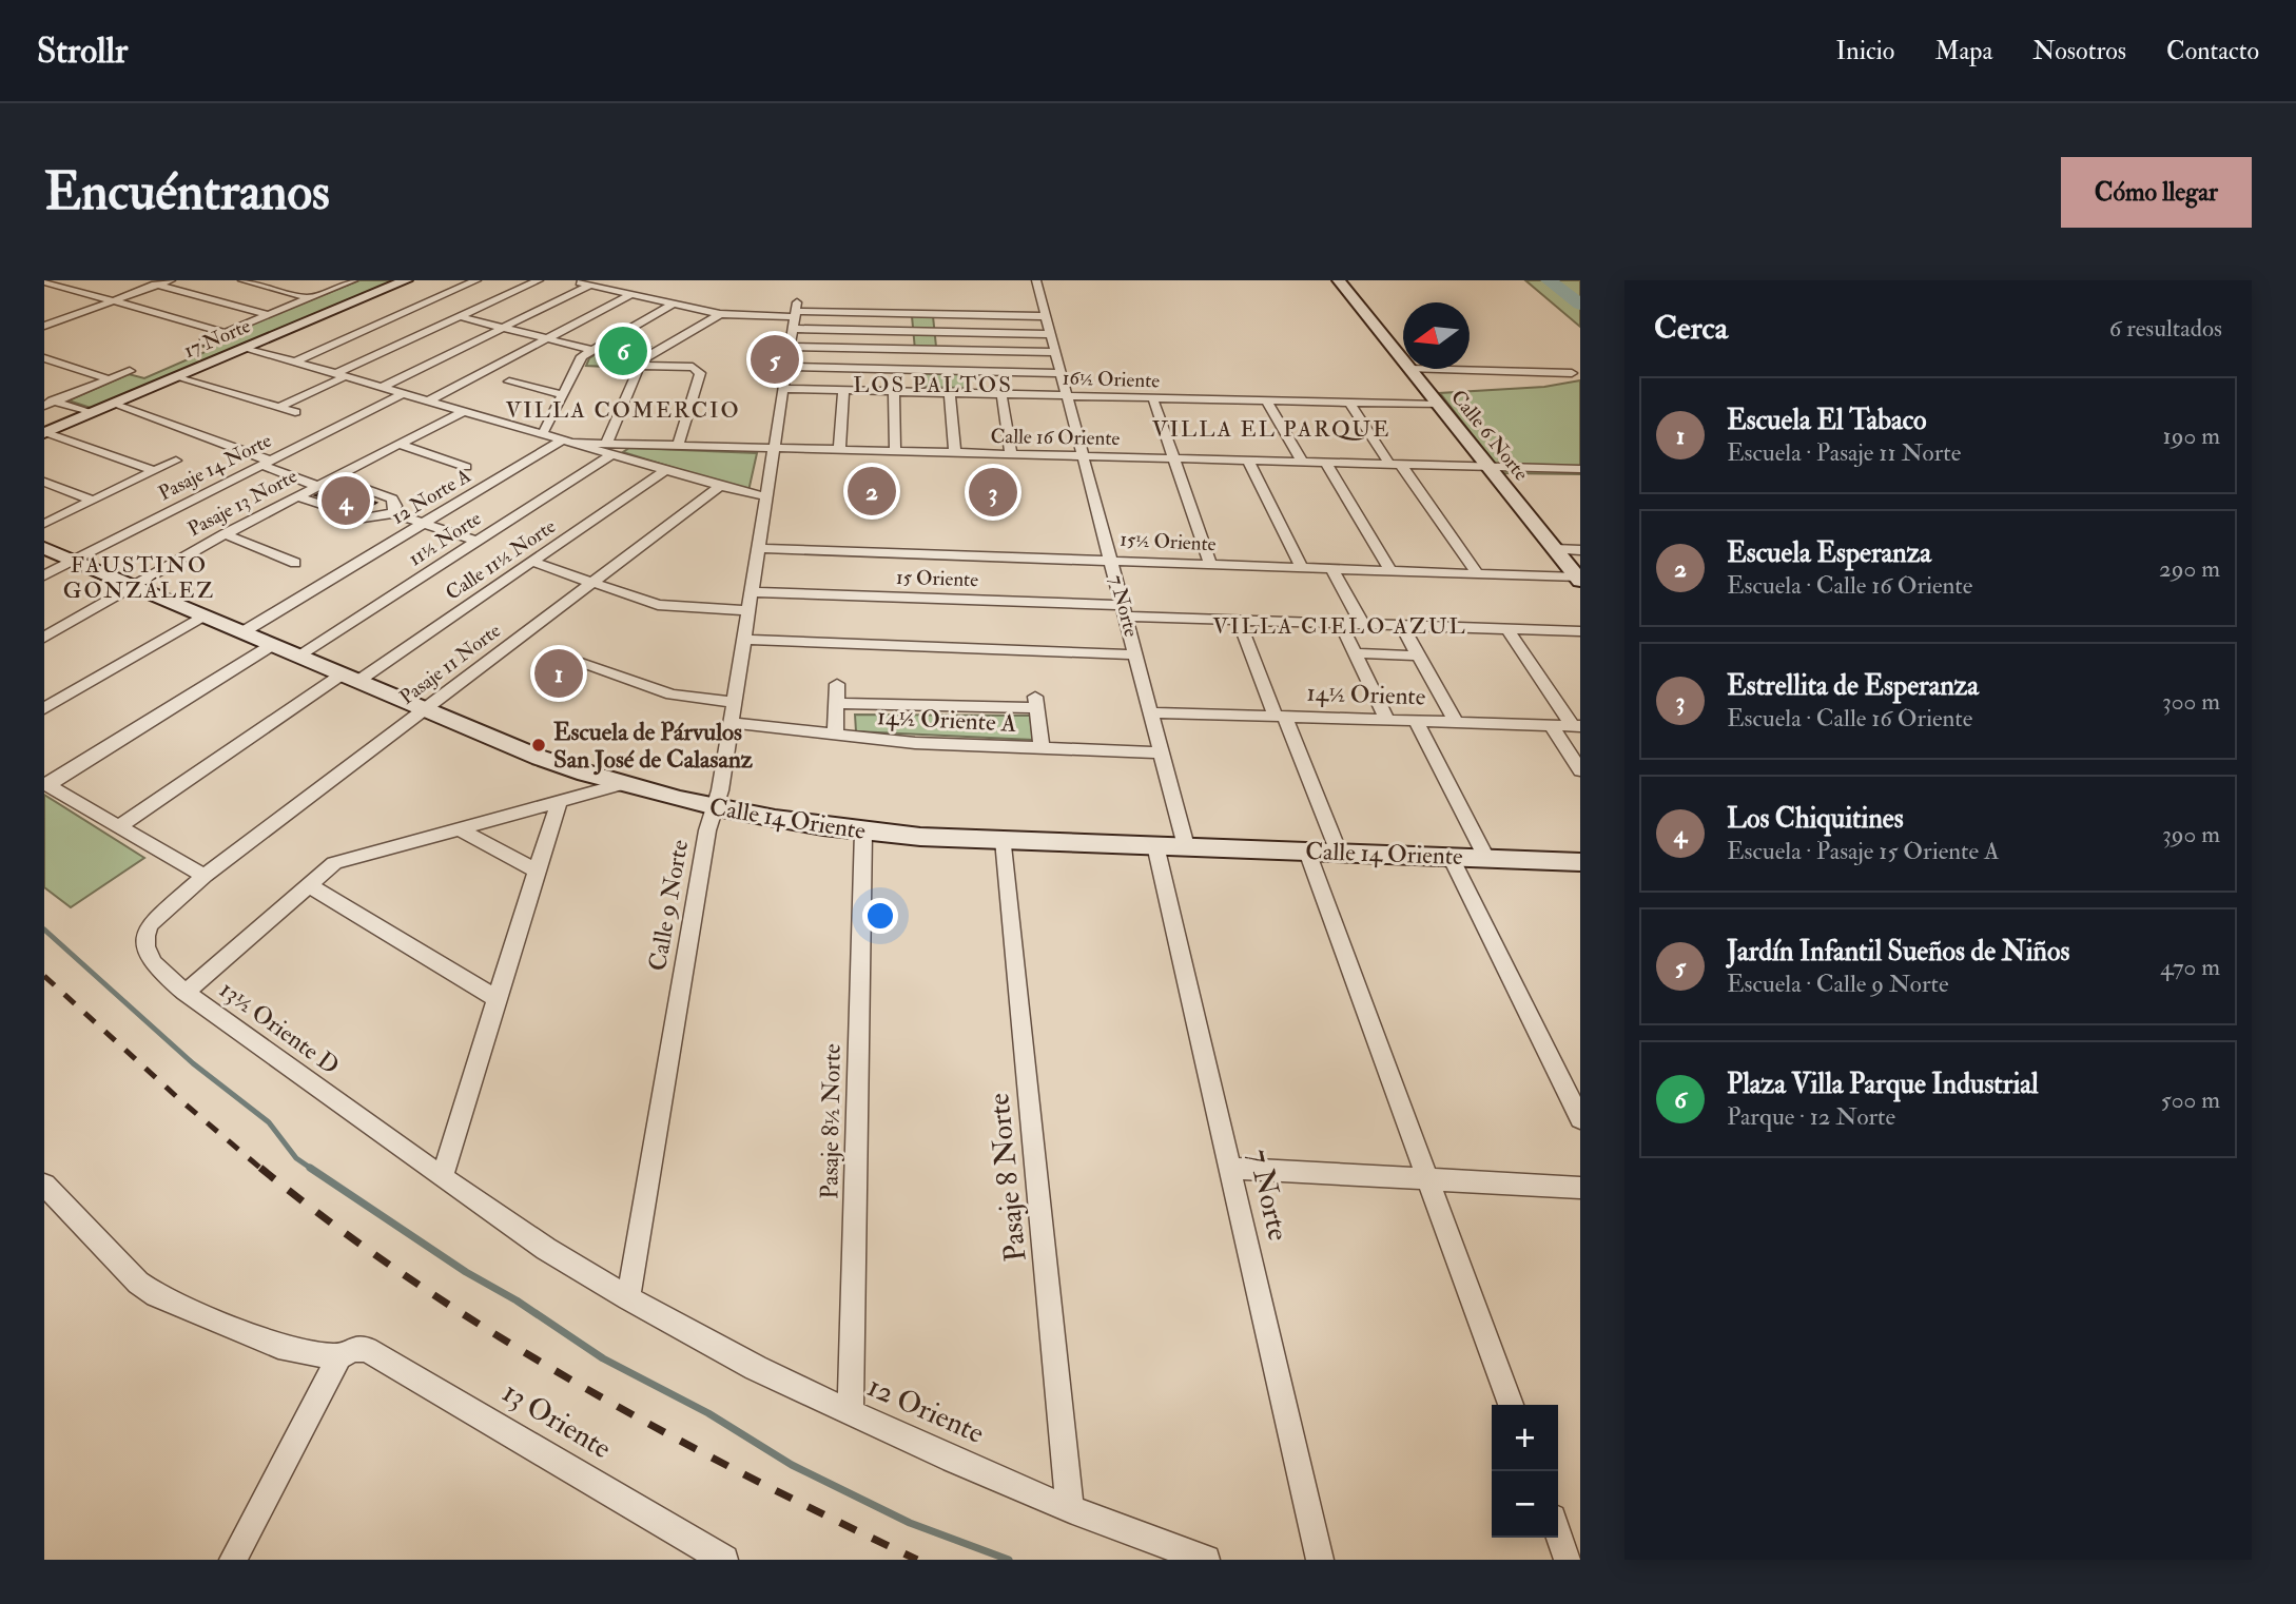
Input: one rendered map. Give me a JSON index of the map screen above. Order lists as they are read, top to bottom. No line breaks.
{"streets":{"street":["17 Norte","16½ Oriente","Calle 6 Norte","Calle 16 Oriente","Pasaje 14 Norte","12 Norte A","Pasaje 13 Norte","11½ Norte","15½ Oriente","Calle 11½ Norte","15 Oriente","7 Norte","Pasaje 11 Norte","14½ Oriente","14½ Oriente A","Calle 14 Oriente","Calle 9 Norte","13½ Oriente D","Pasaje 8½ Norte","Pasaje 8 Norte","12 Oriente","13 Oriente"]},"crossings":[["17 Norte","Calle 16 Oriente"],["16½ Oriente","Calle 6 Norte"],["16½ Oriente","7 Norte"],["16½ Oriente","Calle 9 Norte"],["Calle 6 Norte","Calle 16 Oriente"],["Calle 6 Norte","15½ Oriente"],["Calle 16 Oriente","Pasaje 14 Norte"],["Calle 16 Oriente","12 Norte A"],["Calle 16 Oriente","Pasaje 13 Norte"],["Calle 16 Oriente","11½ Norte"],["Calle 16 Oriente","Calle 11½ Norte"],["Calle 16 Oriente","7 Norte"],["Calle 16 Oriente","Pasaje 11 Norte"],["Calle 16 Oriente","Calle 9 Norte"],["Pasaje 14 Norte","Calle 14 Oriente"],["12 Norte A","Calle 14 Oriente"],["Pasaje 13 Norte","Calle 14 Oriente"],["11½ Norte","Calle 14 Oriente"],["15½ Oriente","7 Norte"],["15½ Oriente","Calle 9 Norte"],["Calle 11½ Norte","Calle 14 Oriente"],["15 Oriente","7 Norte"],["15 Oriente","Calle 9 Norte"],["7 Norte","14½ Oriente"],["7 Norte","14½ Oriente A"],["7 Norte","Calle 14 Oriente"],["Pasaje 11 Norte","Calle 14 Oriente"],["Pasaje 11 Norte","13½ Oriente D"],["14½ Oriente A","Calle 9 Norte"],["Calle 14 Oriente","Calle 9 Norte"],["Calle 14 Oriente","Pasaje 8½ Norte"],["Calle 14 Oriente","Pasaje 8 Norte"],["Calle 9 Norte","13½ Oriente D"],["Calle 9 Norte","12 Oriente"],["13½ Oriente D","12 Oriente"],["Pasaje 8½ Norte","12 Oriente"],["Pasaje 8 Norte","12 Oriente"]],"districts":["LOS PALTOS","VILLA COMERCIO","VILLA EL PARQUE","FAUSTINO GONZÁLEZ","VILLA CIELO AZUL"],"places":["Escuela de Párvulos San José de Calasanz"],"north":"left","page":{"header":"Strollr","nav":["Inicio","Mapa","Nosotros","Contacto"],"buttons":"Cómo llegar","title":"Encuéntranos","heading":["Cerca","6 resultados"],"pins":["6","5","2","3","4","1"],"list":[{"mark":"1","name":"Escuela El Tabaco","note":"Escuela · Pasaje 11 Norte","value":"190 m"},{"mark":"2","name":"Escuela Esperanza","note":"Escuela · Calle 16 Oriente","value":"290 m"},{"mark":"3","name":"Estrellita de Esperanza","note":"Escuela · Calle 16 Oriente","value":"300 m"},{"mark":"4","name":"Los Chiquitines","note":"Escuela · Pasaje 15 Oriente A","value":"390 m"},{"mark":"5","name":"Jardín Infantil Sueños de Niños","note":"Escuela · Calle 9 Norte","value":"470 m"},{"mark":"6","name":"Plaza Villa Parque Industrial","note":"Parque · 12 Norte","value":"500 m"}],"map_buttons":["+","−"]}}
